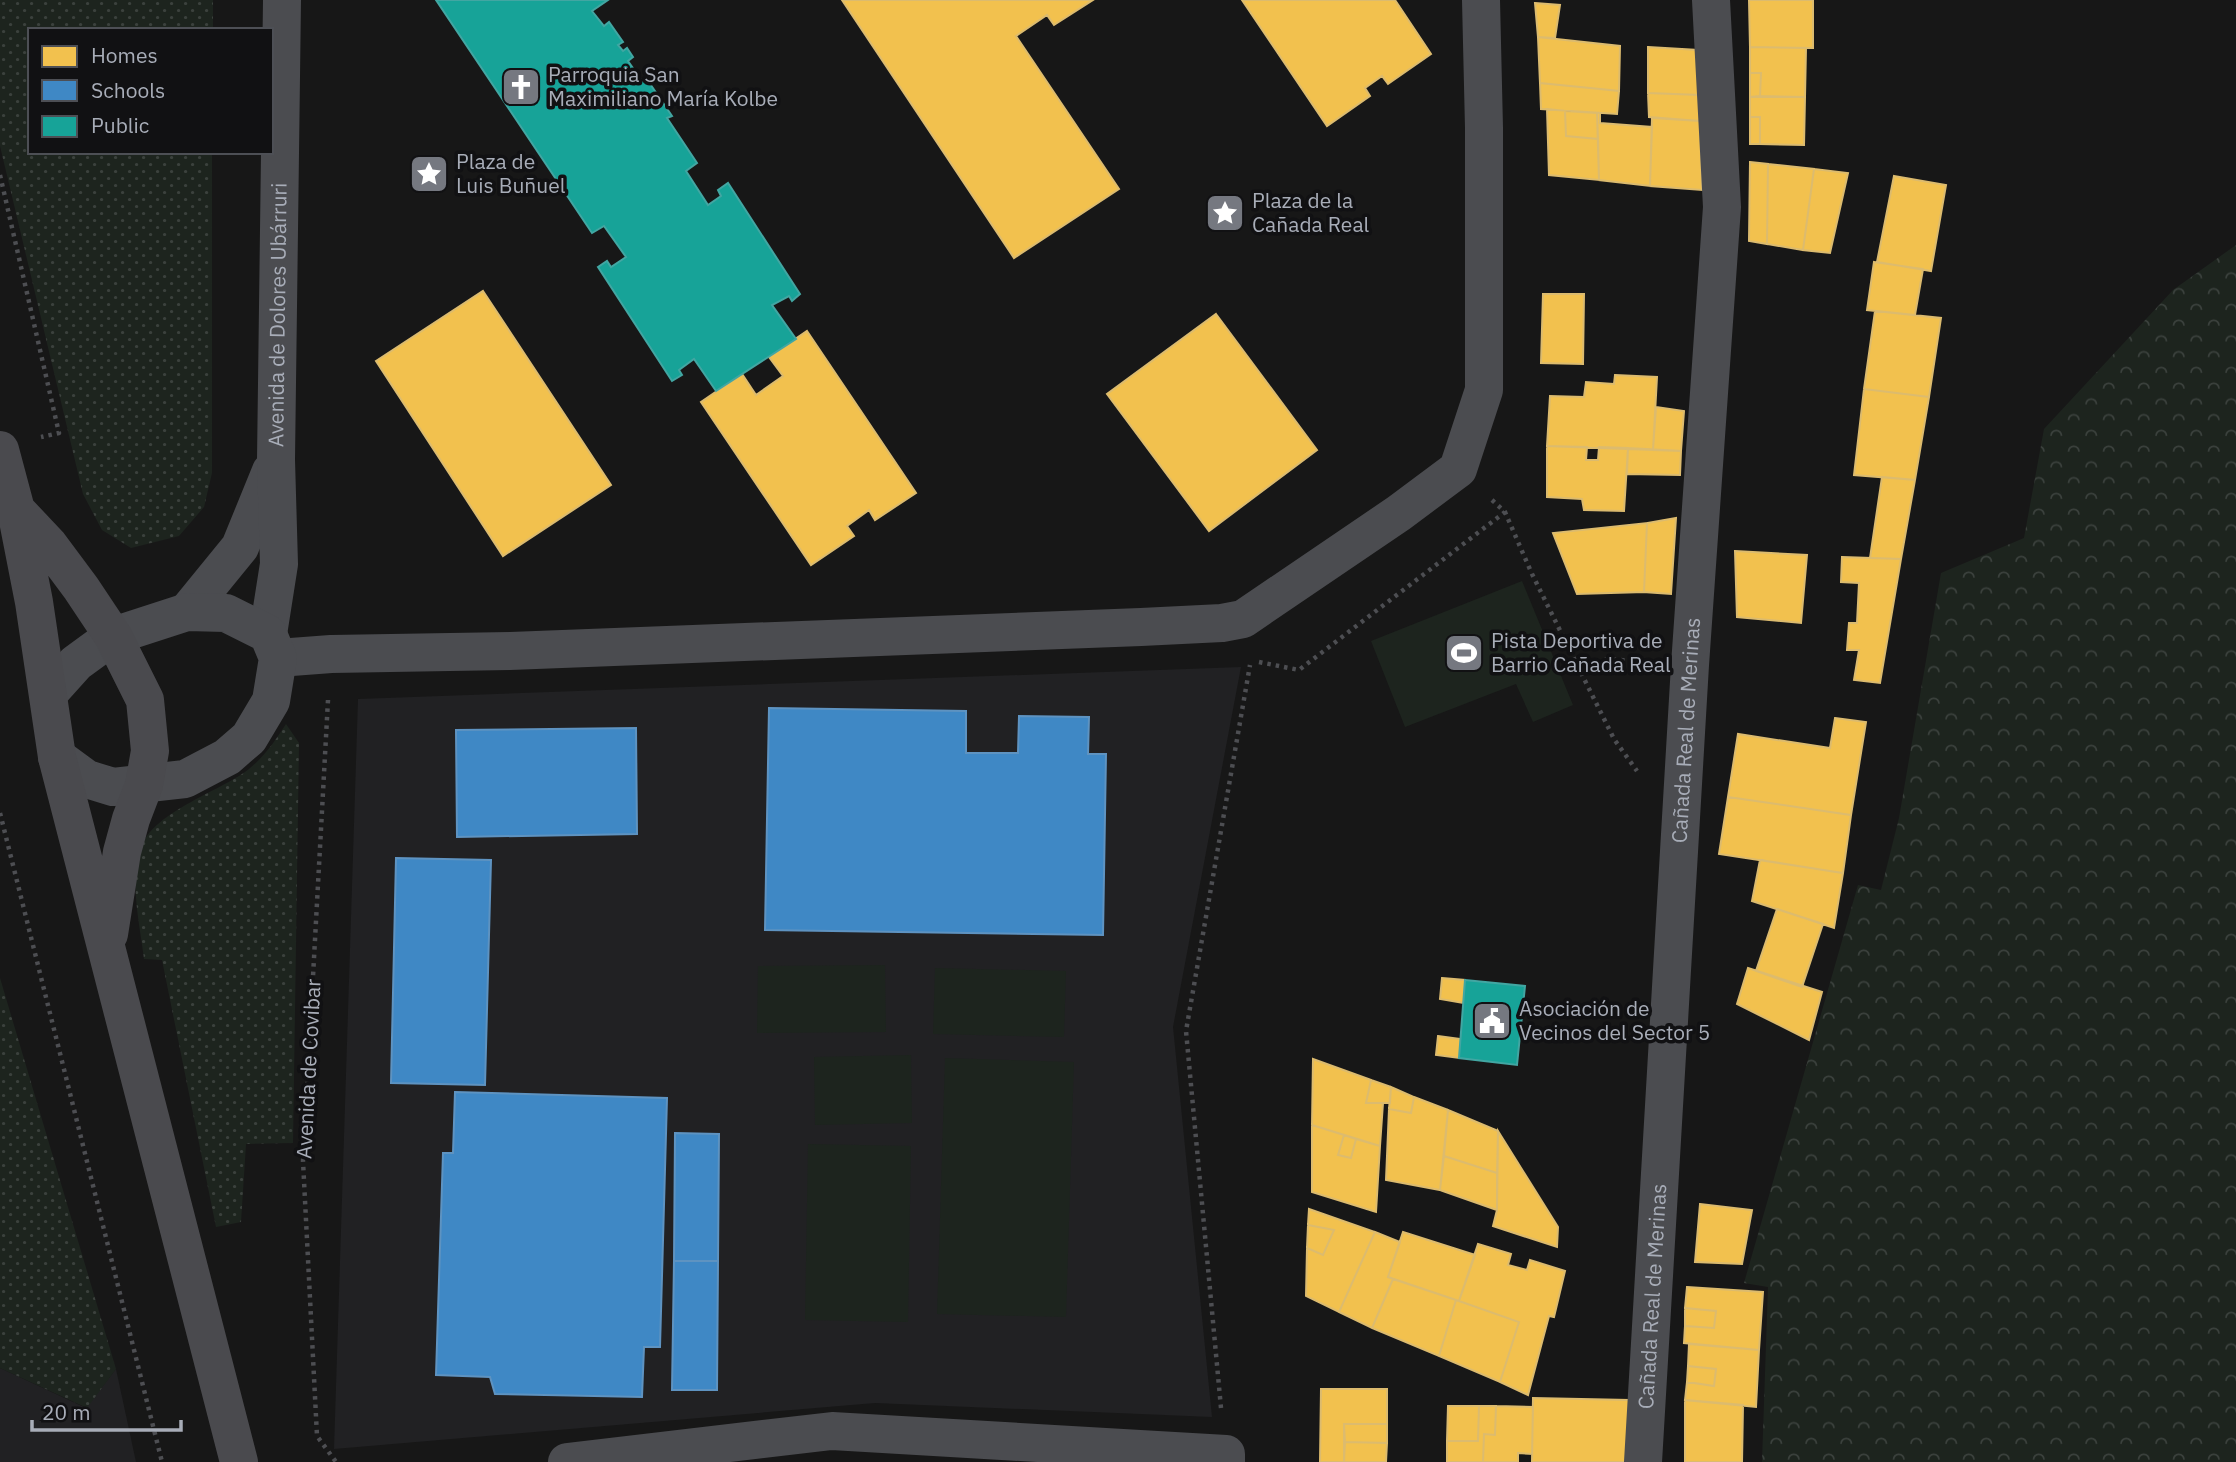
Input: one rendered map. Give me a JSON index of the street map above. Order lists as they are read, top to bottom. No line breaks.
{"streets":{"street":["Avenida de Dolores Ubárruri","Cañada Real de Merinas"],"path":["Avenida de Covibar"]},"places":{"church":["Parroquia San Maximiliano María Kolbe"],"place":["Plaza de Luis Buñuel","Plaza de la Cañada Real"],"sports":["Pista Deportiva de Barrio Cañada Real"],"public building":["Asociación de Vecinos del Sector 5"]},"legend":["Homes","Schools","Public"],"scale_bar":"20 m"}
